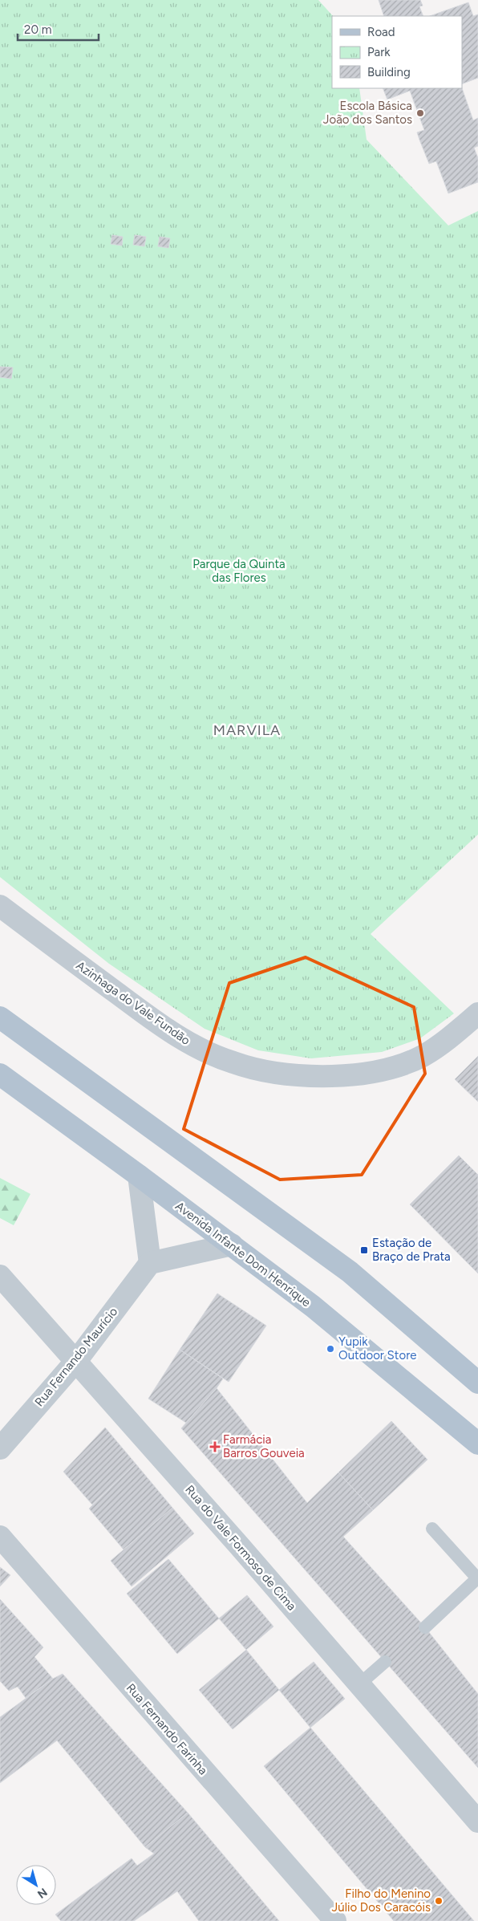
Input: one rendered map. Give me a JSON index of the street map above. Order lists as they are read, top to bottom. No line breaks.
{"streets":{"main road":["Avenida Infante Dom Henrique"],"street":["Azinhaga do Vale Fundão","Rua Fernando Maurício","Rua do Vale Formoso de Cima","Rua Fernando Farinha"]},"crossings":[["Rua Fernando Maurício","Rua do Vale Formoso de Cima"]],"districts":["MARVILA"],"parks":["Parque da Quinta das Flores"],"places":{"other":["Escola Básica João dos Santos","Yupik Outdoor Store","Filho do Menino Júlio Dos Caracóis"],"transit":["Estação de Braço de Prata"],"health":["Farmácia Barros Gouveia"]},"legend":["Road","Park","Building"],"scale_bar":"20 m","north":"bottom right"}
